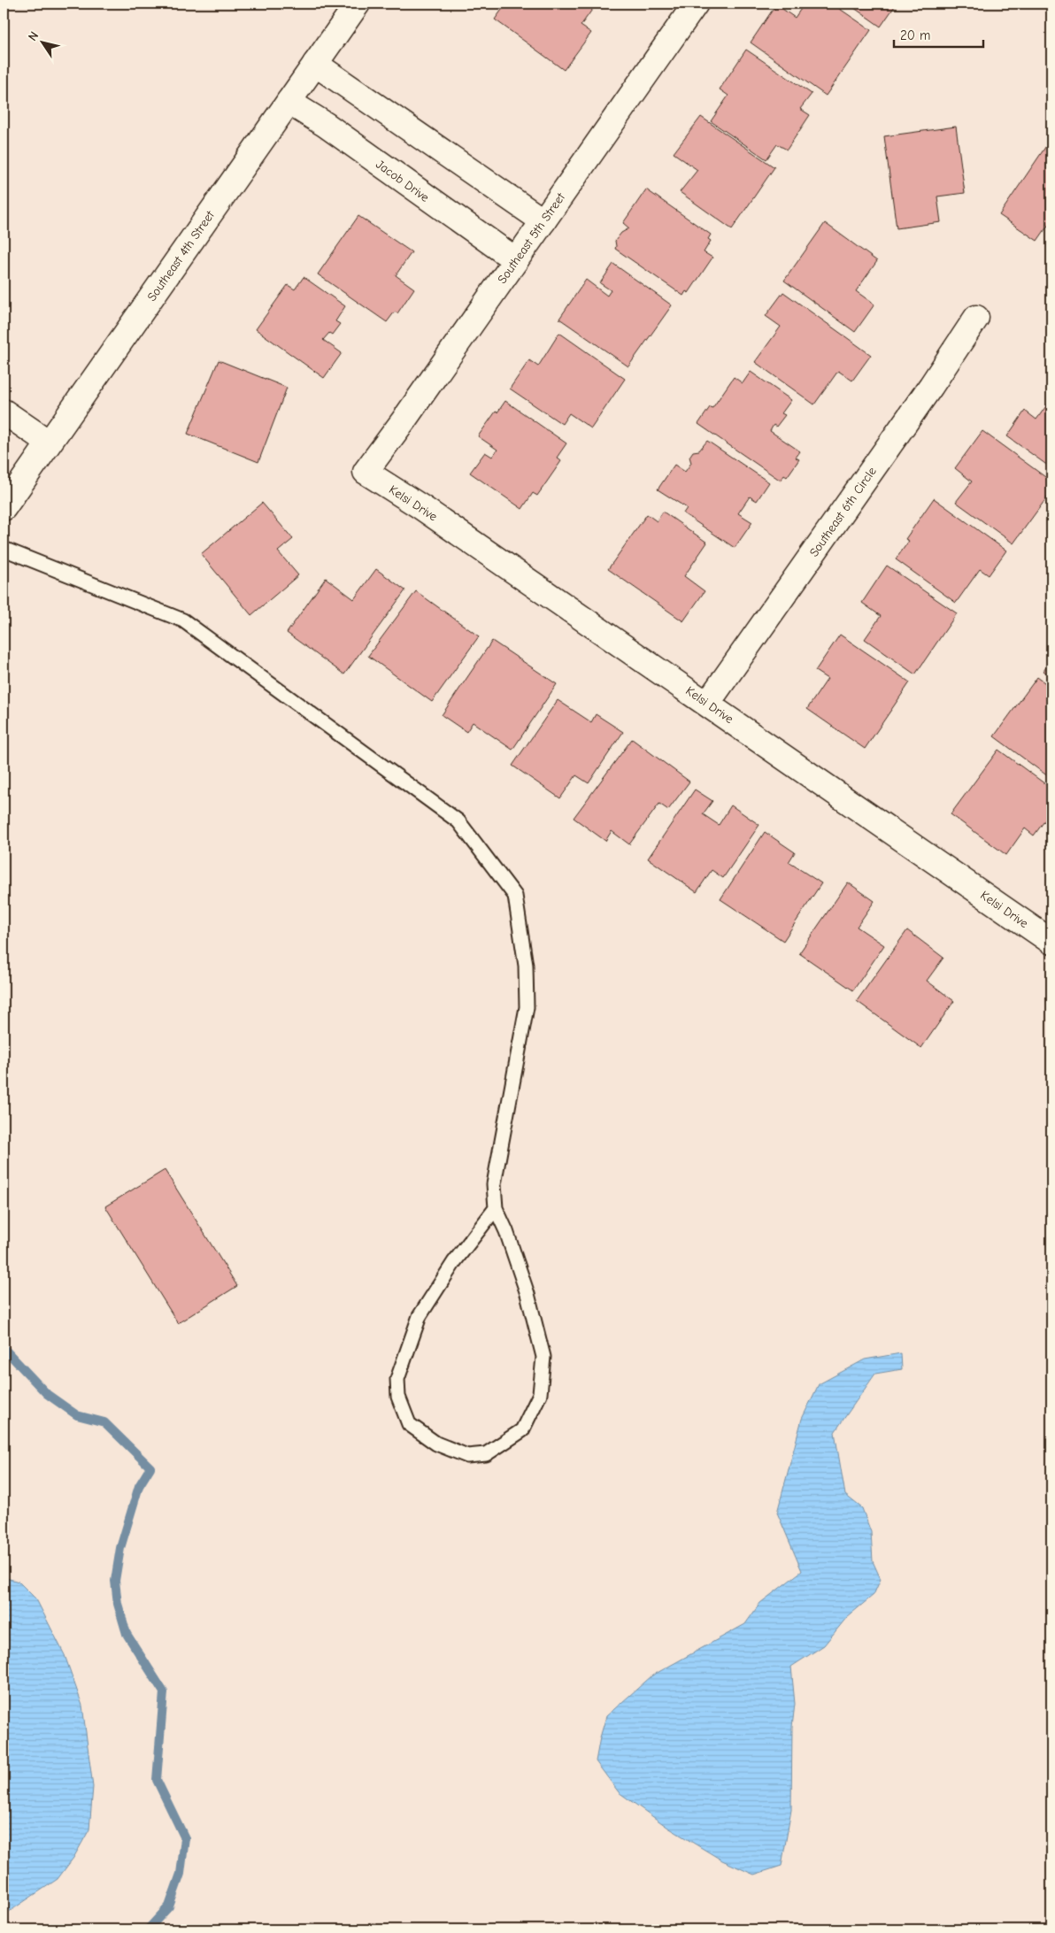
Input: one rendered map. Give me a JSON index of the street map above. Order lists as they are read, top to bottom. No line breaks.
{"streets":{"street":["Jacob Drive","Southeast 5th Street","Southeast 4th Street","Kelsi Drive","Southeast 6th Circle"]},"crossings":[["Jacob Drive","Southeast 5th Street"],["Jacob Drive","Southeast 4th Street"],["Southeast 5th Street","Kelsi Drive"],["Kelsi Drive","Southeast 6th Circle"]],"scale_bar":"20 m","north":"top left"}
